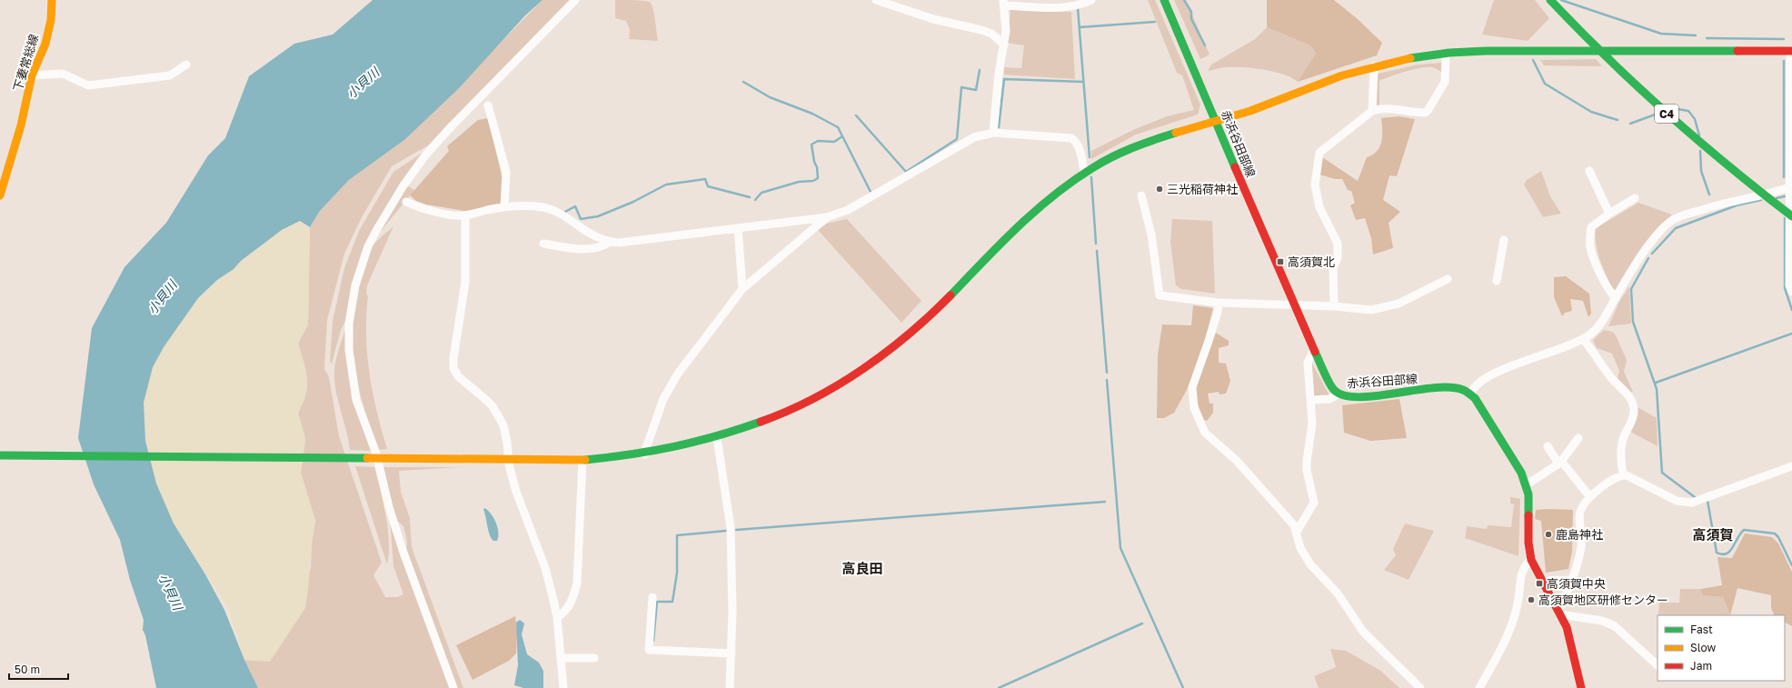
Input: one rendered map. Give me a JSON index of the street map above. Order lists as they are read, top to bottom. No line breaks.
{"streets":{"main road":["下妻常総線","C4","赤浜谷田部線"]},"districts":["高須賀","高良田"],"water":["小貝川"],"places":{"other":["三光稲荷神社","鹿島神社","高須賀地区研修センター"],"transit":["高須賀北","高須賀中央"]},"legend":["Fast","Slow","Jam"],"scale_bar":"50 m"}
